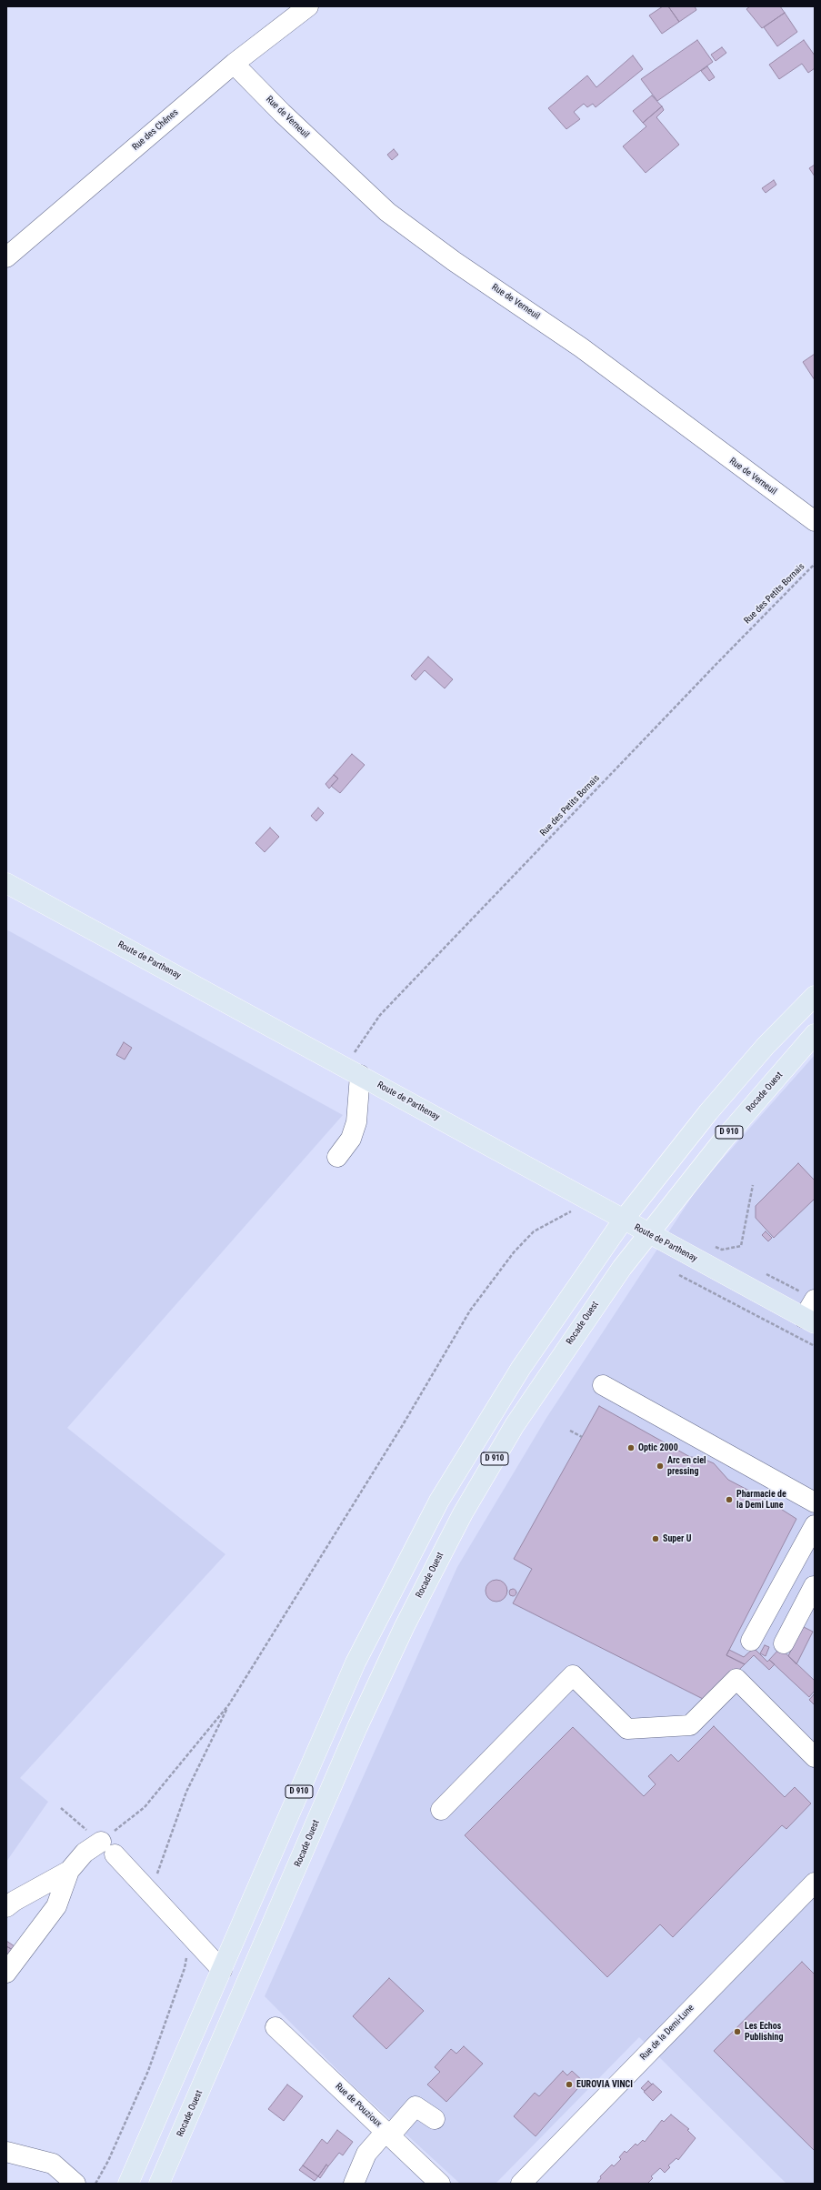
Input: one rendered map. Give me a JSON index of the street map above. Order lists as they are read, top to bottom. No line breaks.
{"streets":{"main road":["Route de Parthenay","Rocade Ouest","D 910"],"street":["Rue de Verneuil","Rue des Chênes","Rue de la Demi-Lune","Rue de Pouzioux"],"path":["Rue des Petits Bornais"]},"crossings":[["Rue de Verneuil","Rue des Chênes"],["Rue des Petits Bornais","Route de Parthenay"],["Route de Parthenay","Rocade Ouest"],["Route de Parthenay","D 910"]],"places":["Optic 2000","Arc en ciel pressing","Pharmacie de la Demi Lune","Super U","Les Echos Publishing","EUROVIA VINCI"]}
